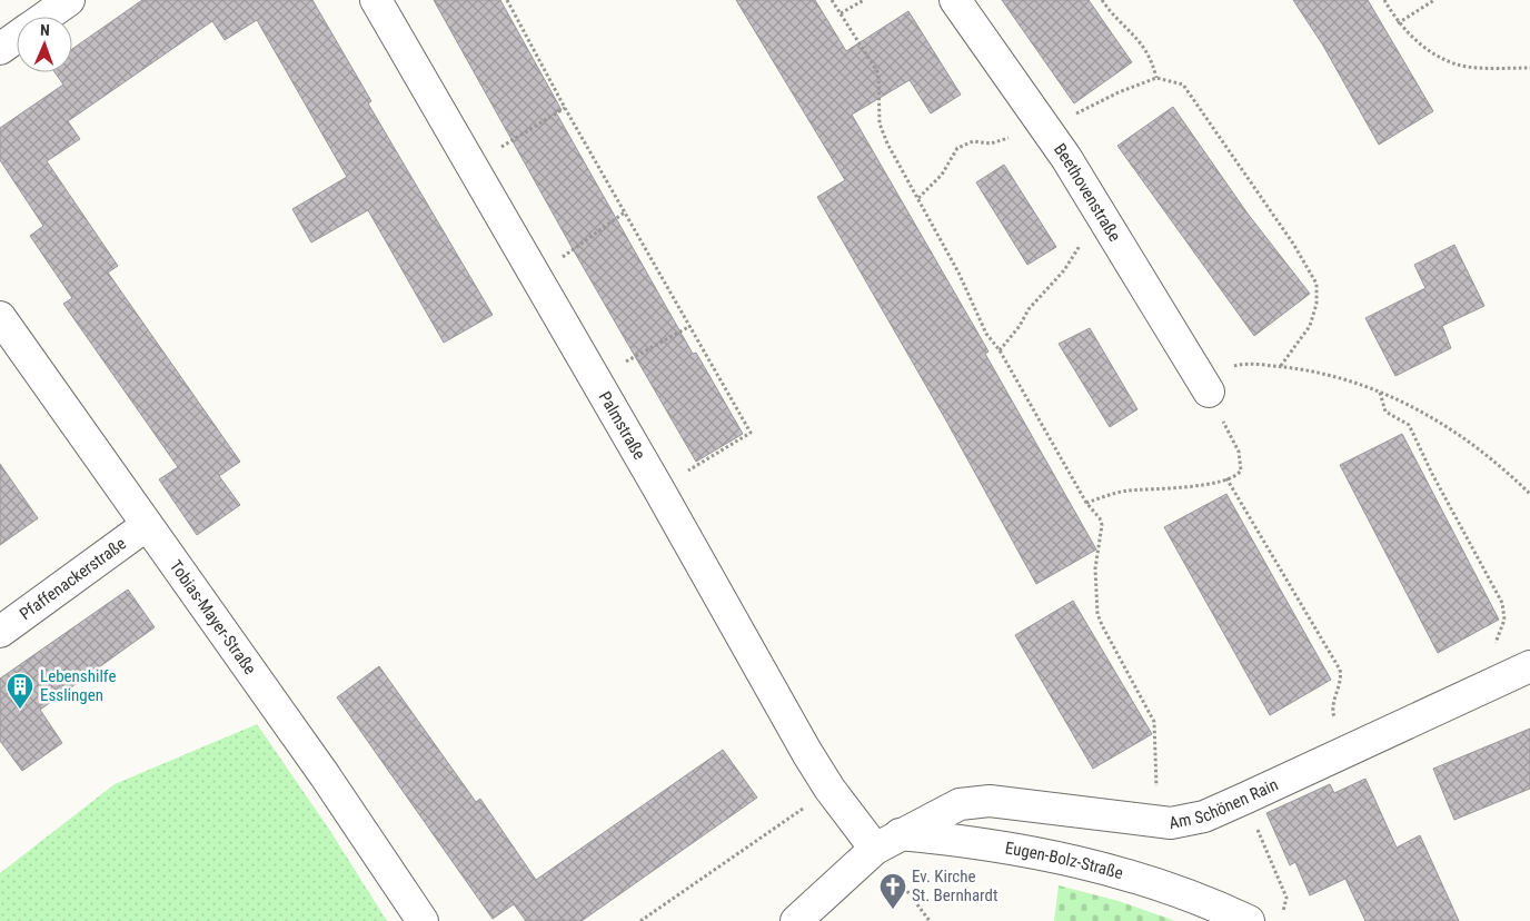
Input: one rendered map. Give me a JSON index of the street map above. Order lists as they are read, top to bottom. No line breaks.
{"streets":{"street":["Beethovenstraße","Palmstraße","Pfaffenackerstraße","Tobias-Mayer-Straße","Am Schönen Rain","Eugen-Bolz-Straße"]},"crossings":[["Palmstraße","Am Schönen Rain"],["Palmstraße","Eugen-Bolz-Straße"],["Pfaffenackerstraße","Tobias-Mayer-Straße"],["Am Schönen Rain","Eugen-Bolz-Straße"]],"places":{"building":["Lebenshilfe Esslingen"],"church":["Ev. Kirche St. Bernhardt"]},"north":"top"}
